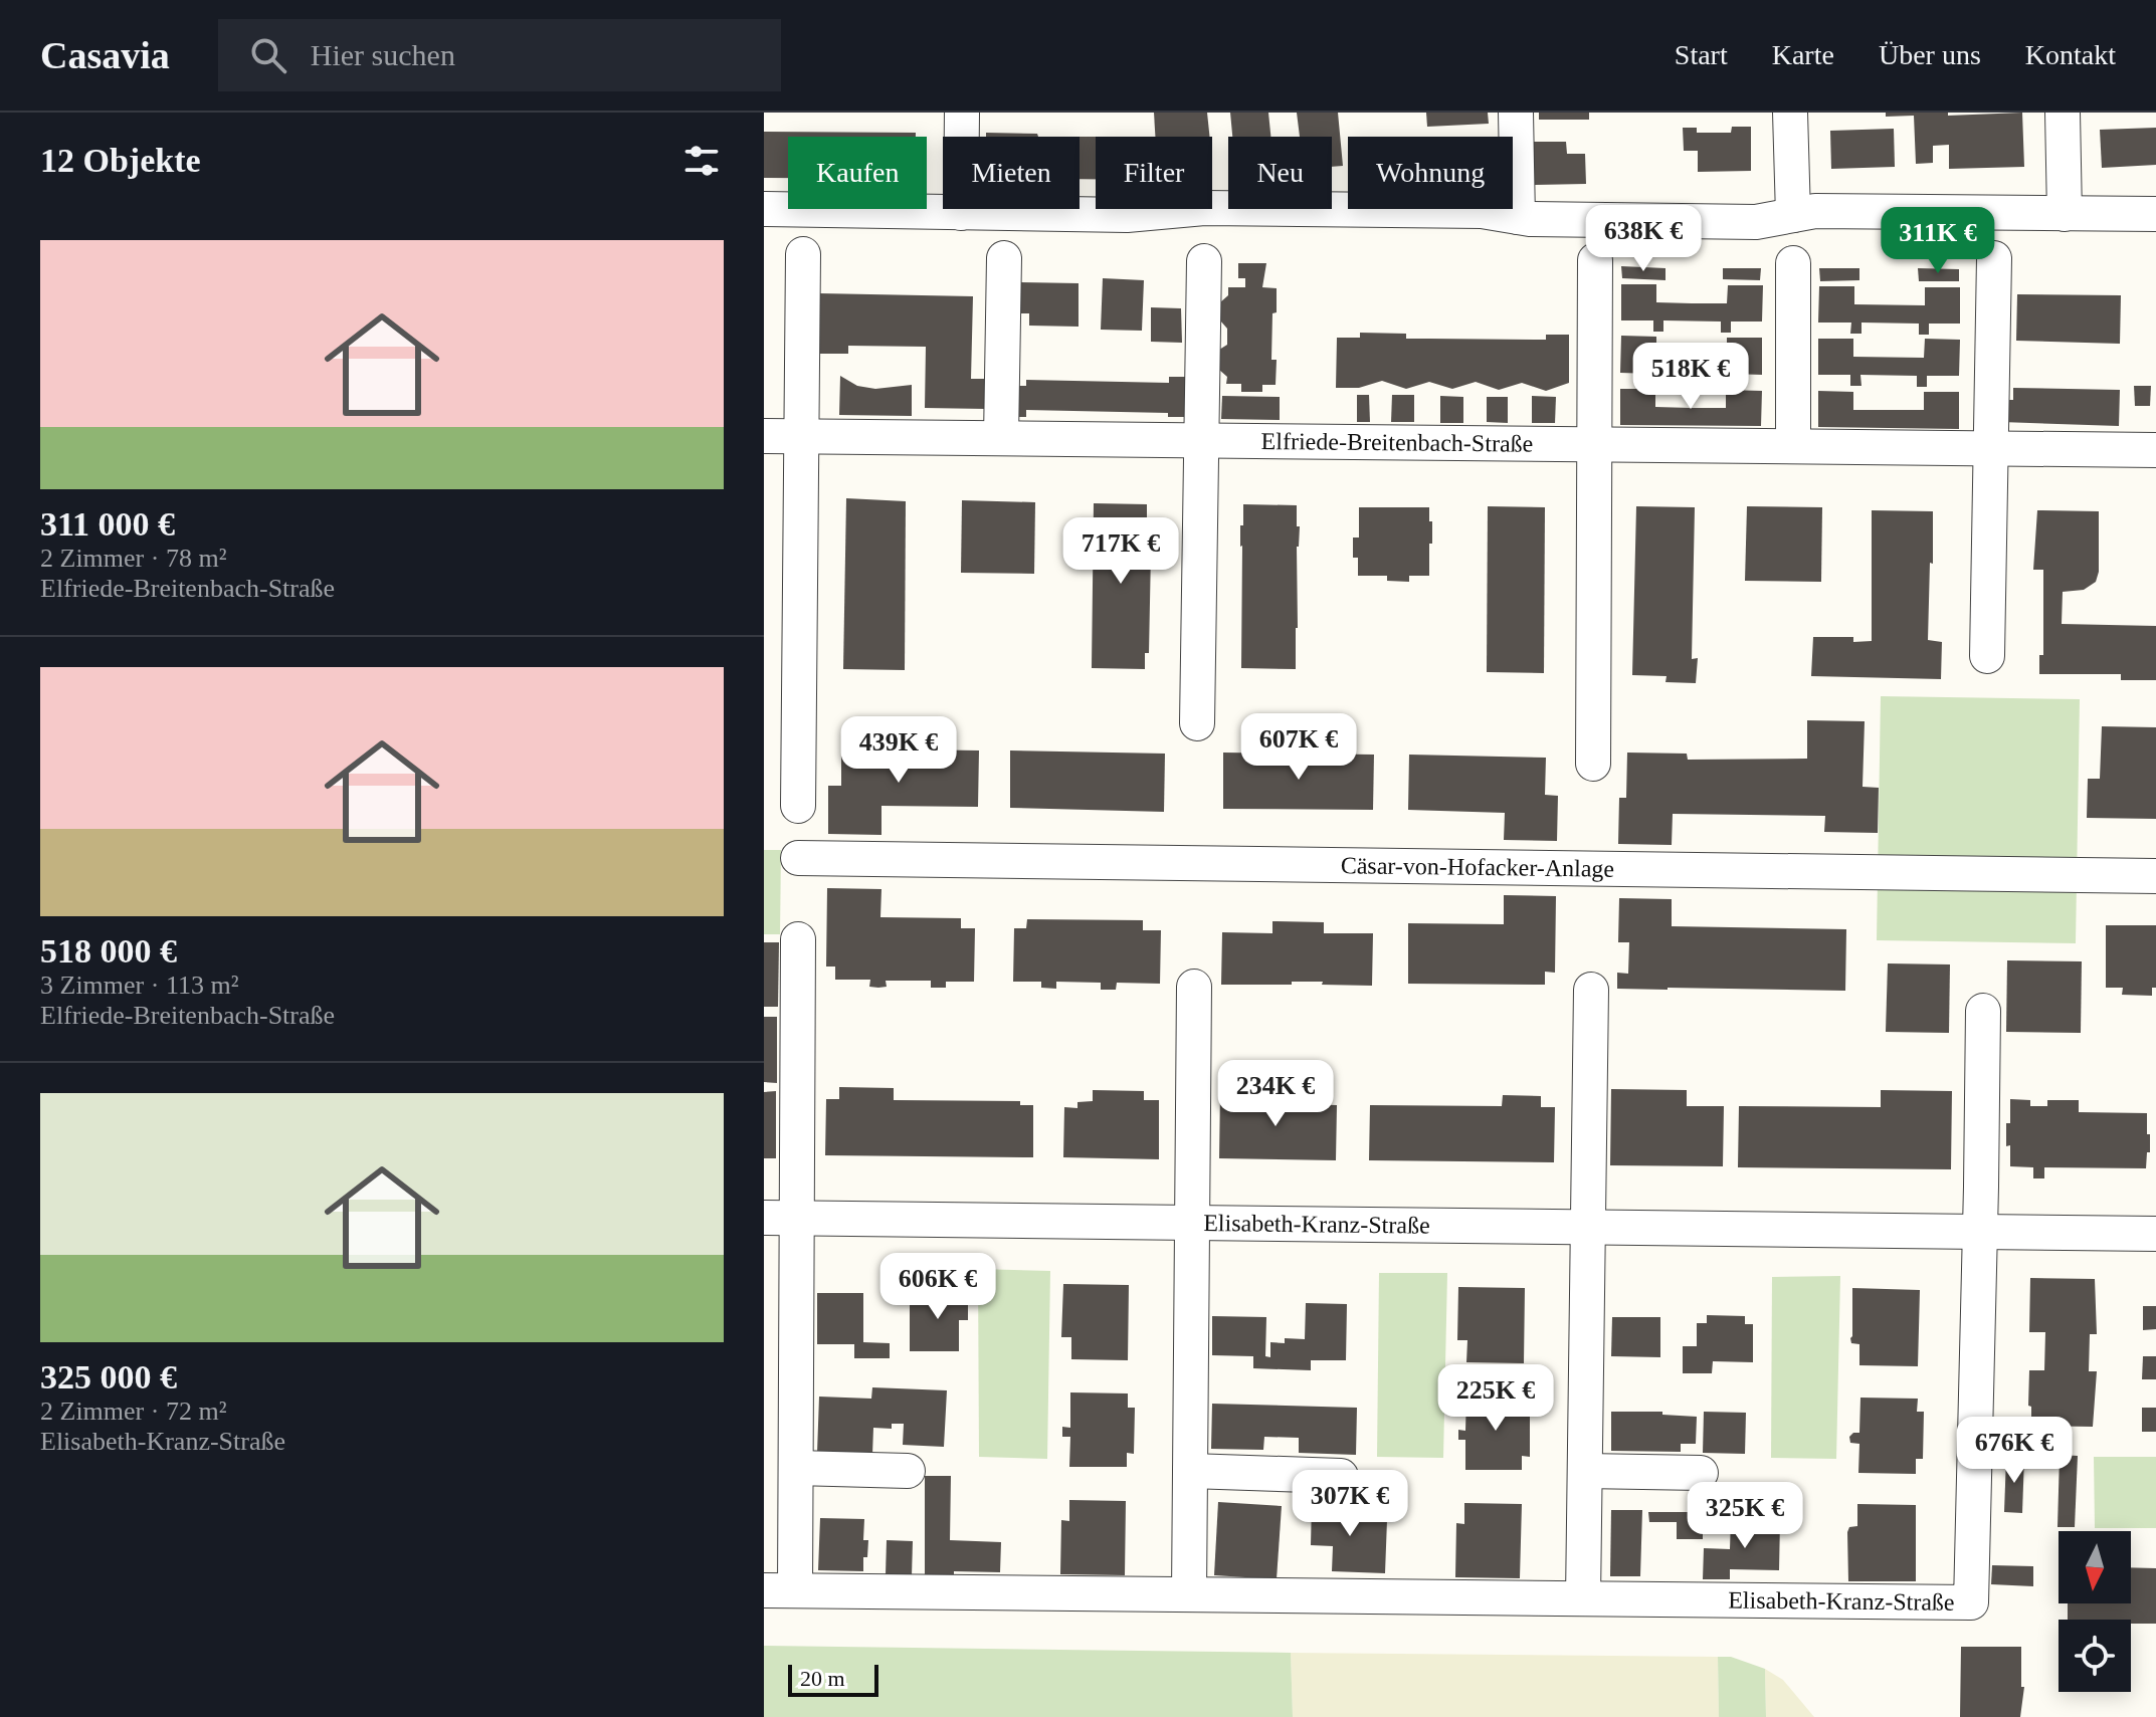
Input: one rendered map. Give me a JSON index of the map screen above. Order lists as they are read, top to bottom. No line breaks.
{"streets":{"street":["Elfriede-Breitenbach-Straße","Cäsar-von-Hofacker-Anlage","Elisabeth-Kranz-Straße"]},"scale_bar":"20 m","north":"bottom","page":{"header":"Casavia","search":"Hier suchen","nav":["Start","Karte","Über uns","Kontakt"],"heading":"12 Objekte","chip":["Kaufen","Mieten","Filter","Neu","Wohnung"],"price":["638K €","311K €","518K €","717K €","607K €","439K €","234K €","606K €","225K €","676K €","307K €","325K €"],"list":[{"name":"311 000 €","note":"2 Zimmer · 78 m² · Elfriede-Breitenbach-Straße"},{"name":"518 000 €","note":"3 Zimmer · 113 m² · Elfriede-Breitenbach-Straße"},{"name":"325 000 €","note":"2 Zimmer · 72 m² · Elisabeth-Kranz-Straße"}],"scale":"20 m"}}
